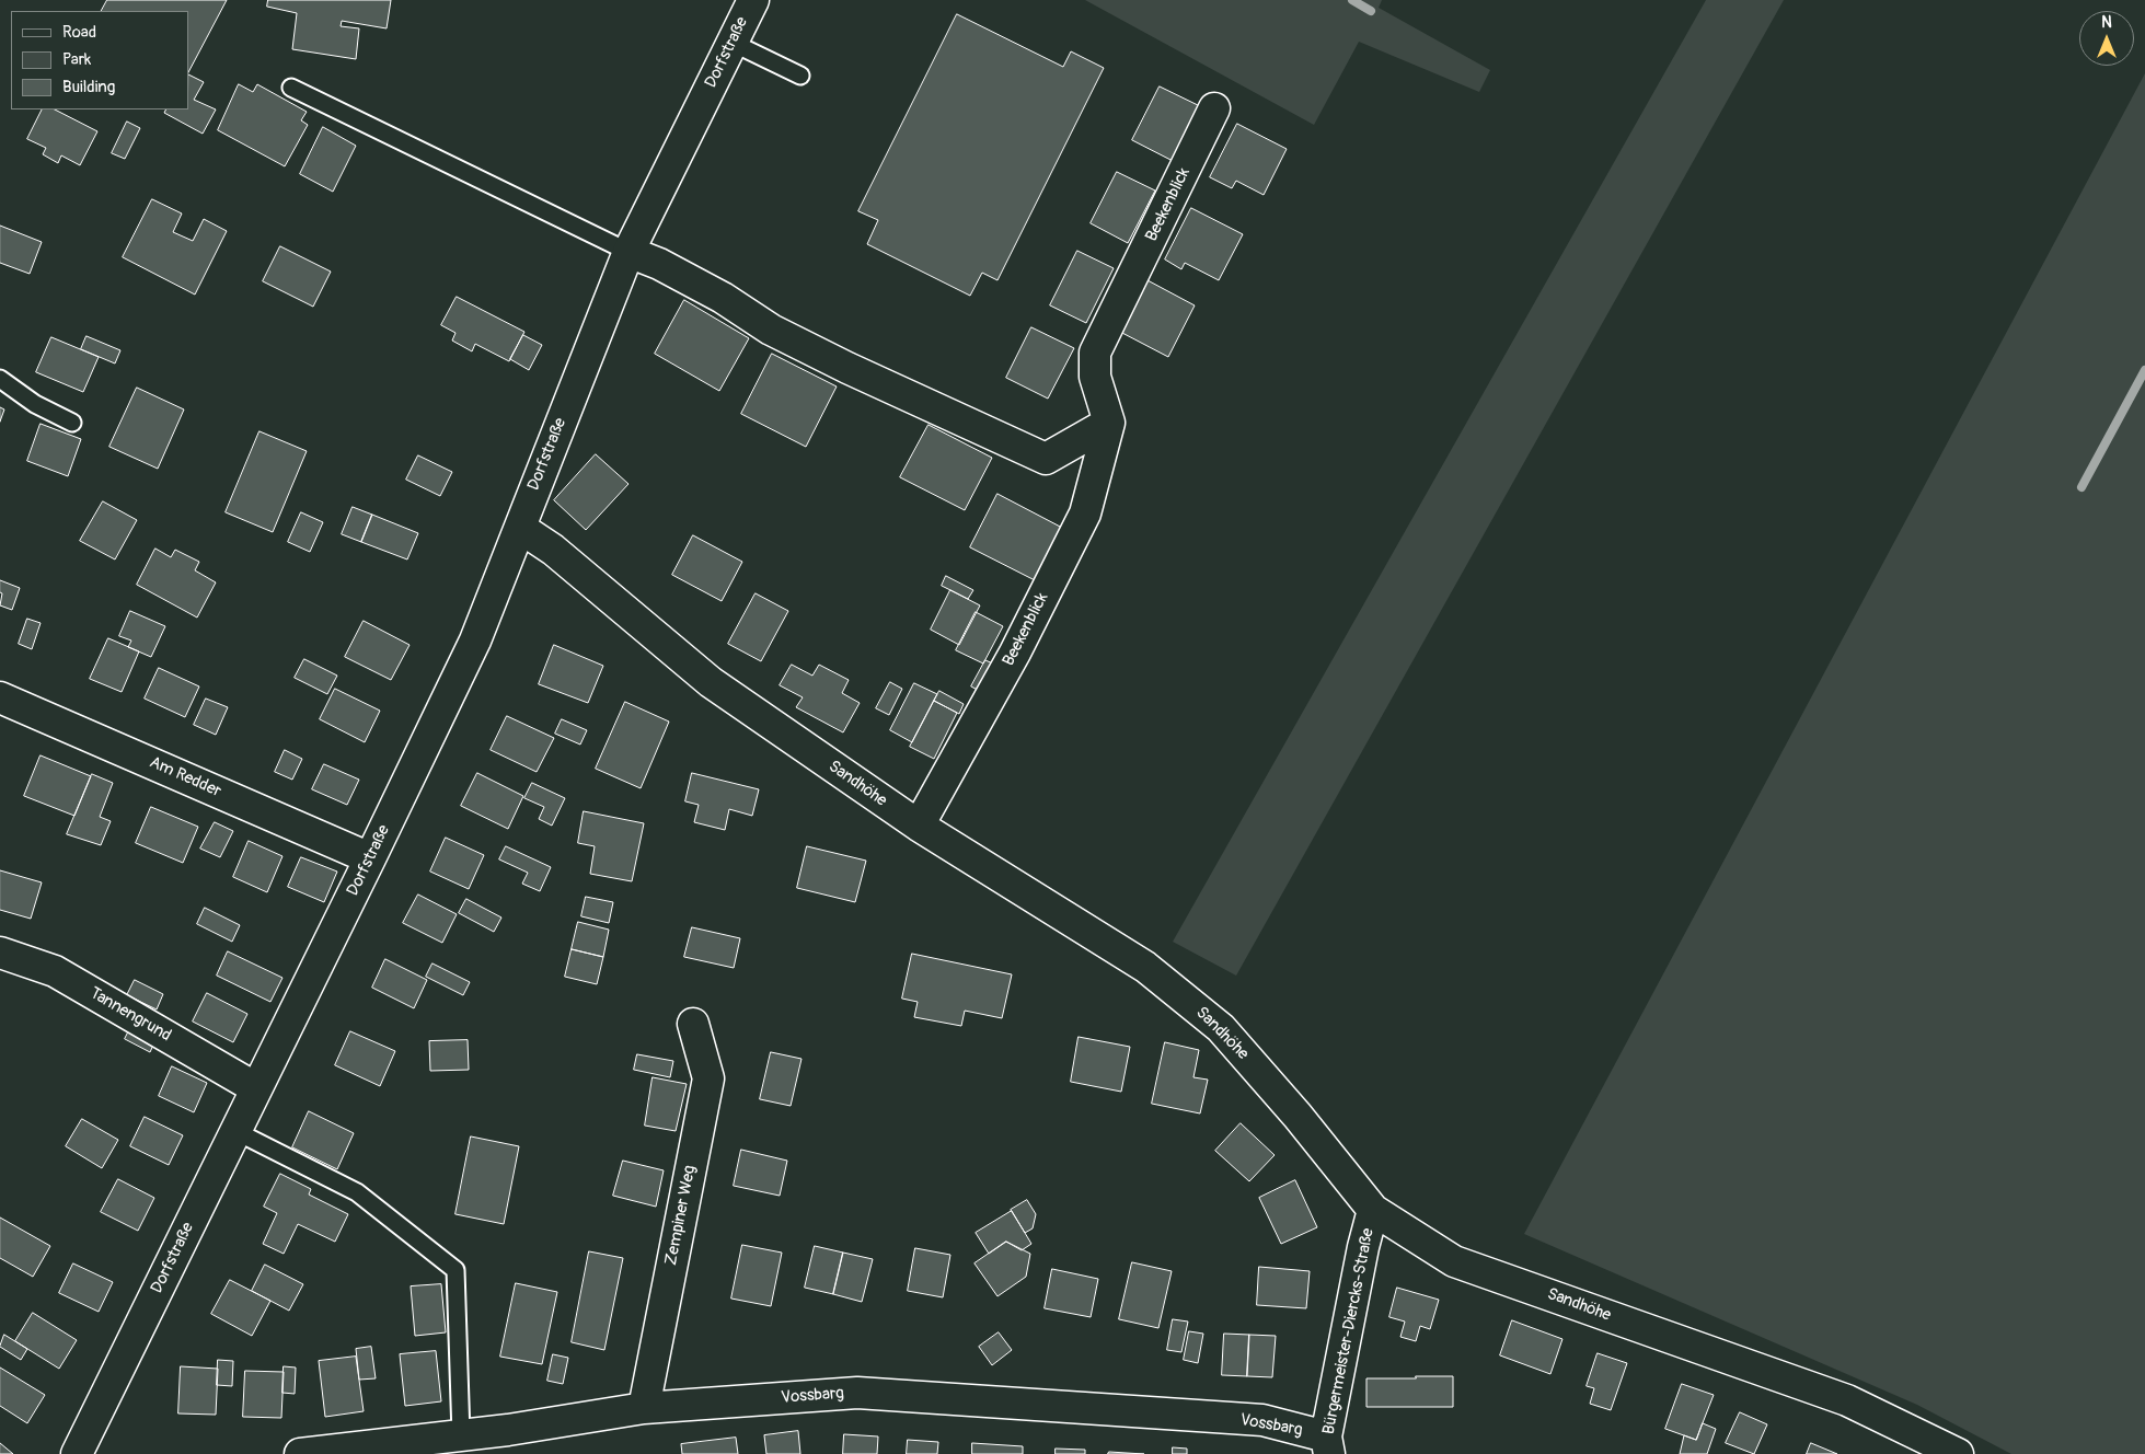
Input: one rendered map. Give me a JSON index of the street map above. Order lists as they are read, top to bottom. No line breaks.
{"streets":{"street":["Dorfstraße","Beekenblick","Am Redder","Sandhöhe","Tannengrund","Zempiner Weg","Bürgermeister-Diercks-Straße","Vossbarg"]},"crossings":[["Dorfstraße","Am Redder"],["Dorfstraße","Sandhöhe"],["Dorfstraße","Tannengrund"],["Beekenblick","Sandhöhe"],["Sandhöhe","Bürgermeister-Diercks-Straße"],["Zempiner Weg","Vossbarg"],["Bürgermeister-Diercks-Straße","Vossbarg"]],"legend":["Road","Park","Building"],"north":"top"}
